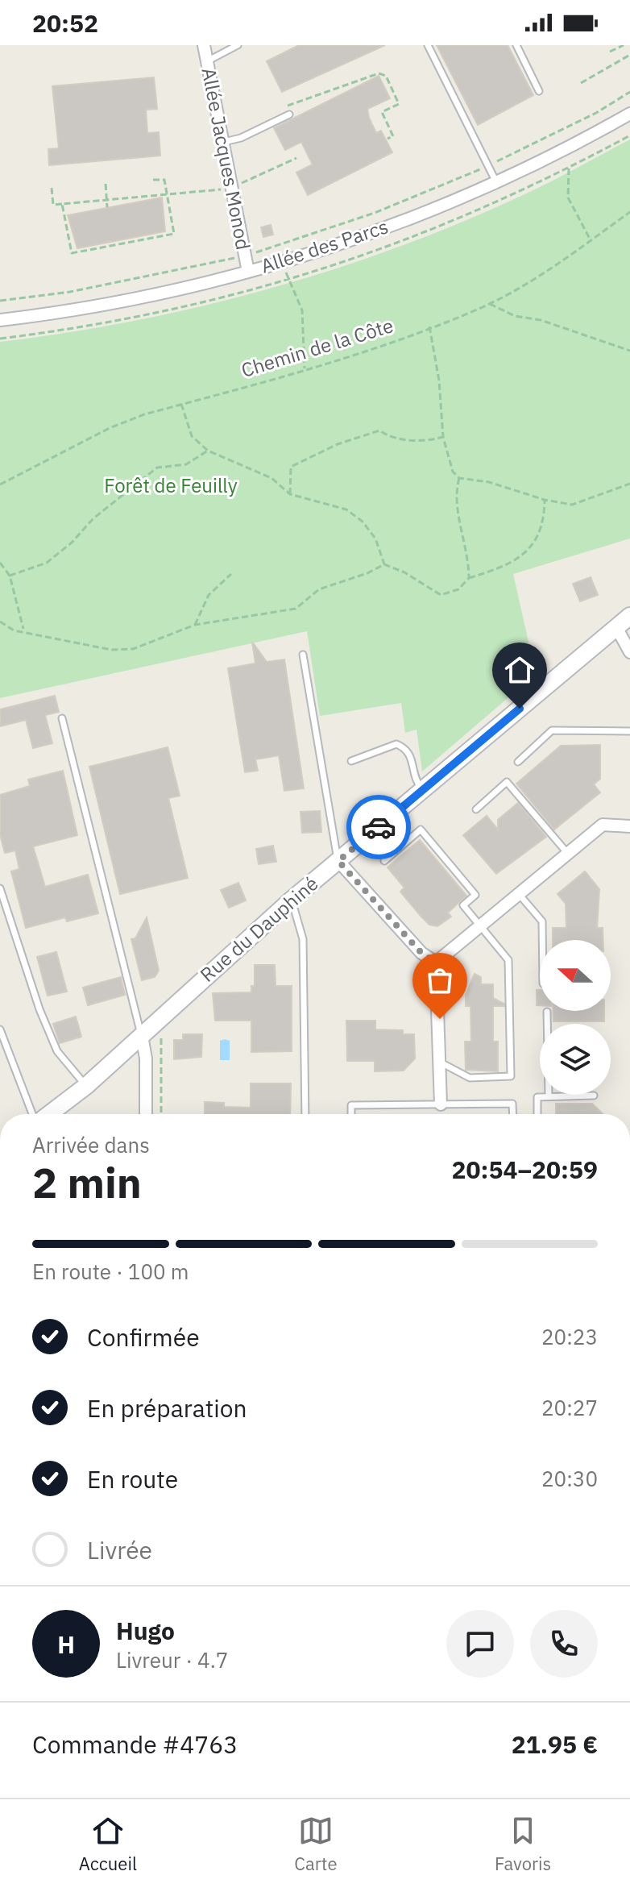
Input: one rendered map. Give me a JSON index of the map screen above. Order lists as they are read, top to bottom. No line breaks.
{"streets":{"street":["Allée Jacques Monod","Allée des Parcs","Rue du Dauphiné"],"path":["Chemin de la Côte"]},"crossings":[["Allée Jacques Monod","Allée des Parcs"]],"parks":["Forêt de Feuilly"],"north":"left","page":{"status":"20:52","heading":["2 min","Arrivée dans","20:54–20:59"],"panel":["Hugo","Livreur · 4.7","Commande #4763","21.95 €"],"bar":"En route · 100 m","list":[["Confirmée","20:23"],["En préparation","20:27"],["En route","20:30"],"Livrée"],"round":"H","tabs":["Accueil","Carte","Favoris"]}}
